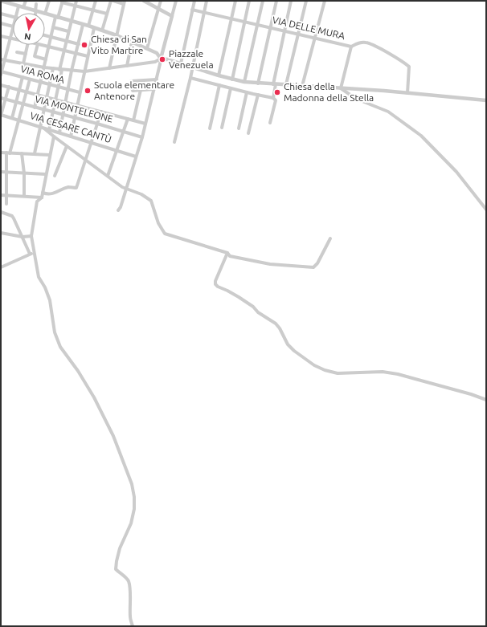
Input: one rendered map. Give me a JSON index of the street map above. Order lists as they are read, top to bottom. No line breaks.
{"streets":{"street":["VIA DELLE MURA","VIA ROMA","VIA MONTELEONE","VIA CESARE CANTÙ"]},"places":["Chiesa di San Vito Martire","Piazzale Venezuela","Scuola elementare Antenore","Chiesa della Madonna della Stella"],"north":"bottom"}
